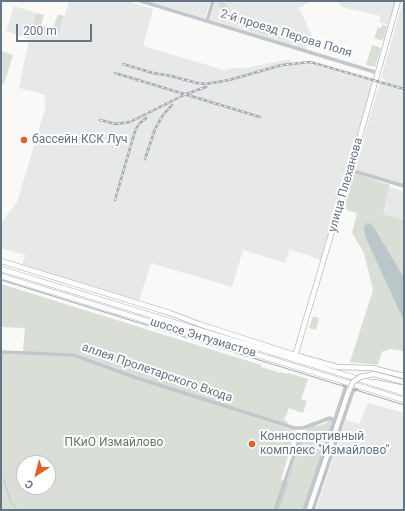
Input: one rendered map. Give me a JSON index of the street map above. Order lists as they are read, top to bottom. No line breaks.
{"streets":{"main road":["улица Плеханова","шоссе Энтузиастов"],"street":["2-й проезд Перова Поля","аллея Пролетарского Входа"]},"crossings":[["2-й проезд Перова Поля","улица Плеханова"],["улица Плеханова","шоссе Энтузиастов"]],"parks":["ПКиО Измайлово"],"places":["бассейн КСК Луч","Конноспортивный комплекс \"Измайлово\""],"scale_bar":"200 m","north":"bottom left"}
